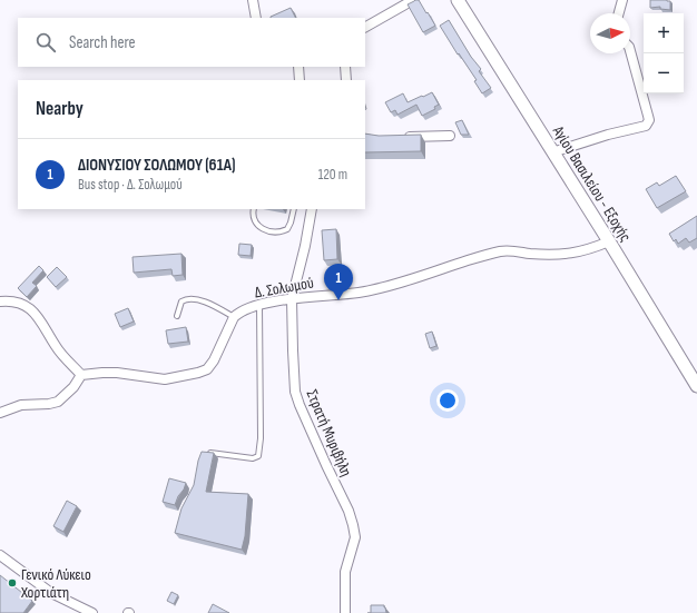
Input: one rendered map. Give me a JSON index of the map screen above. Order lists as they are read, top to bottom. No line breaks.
{"streets":{"main road":["Αγίου Βασιλείου - Εξοχής"],"street":["Δ. Σολωμού","Στρατή Μυριβήλη"]},"crossings":[["Αγίου Βασιλείου - Εξοχής","Δ. Σολωμού"],["Δ. Σολωμού","Στρατή Μυριβήλη"]],"places":["Γενικό Λύκειο Χορτιάτη"],"north":"right","page":{"map_buttons":["+","−"],"search":"Search here","heading":"Nearby","list":[{"mark":"1","name":"ΔΙΟΝΥΣΙΟΥ ΣΟΛΩΜΟΥ (61Α)","note":"Bus stop · Δ. Σολωμού","value":"120 m"}],"pins":"1"}}
